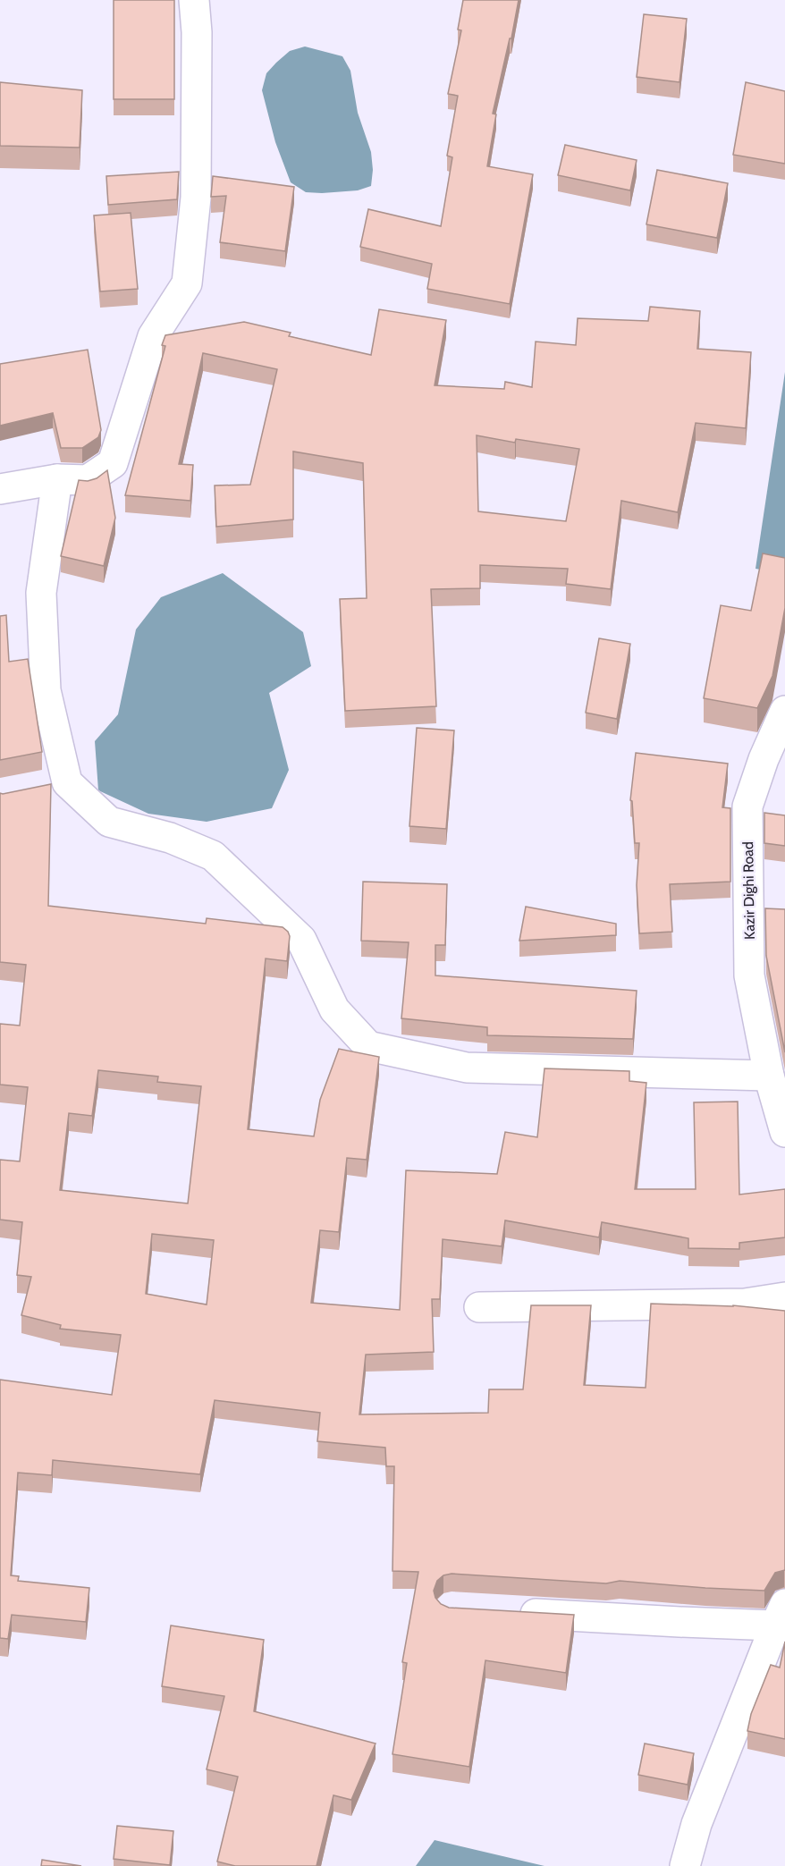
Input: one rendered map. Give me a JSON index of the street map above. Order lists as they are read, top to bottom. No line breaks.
{"streets":{"street":["Kazir Dighi Road"]}}
